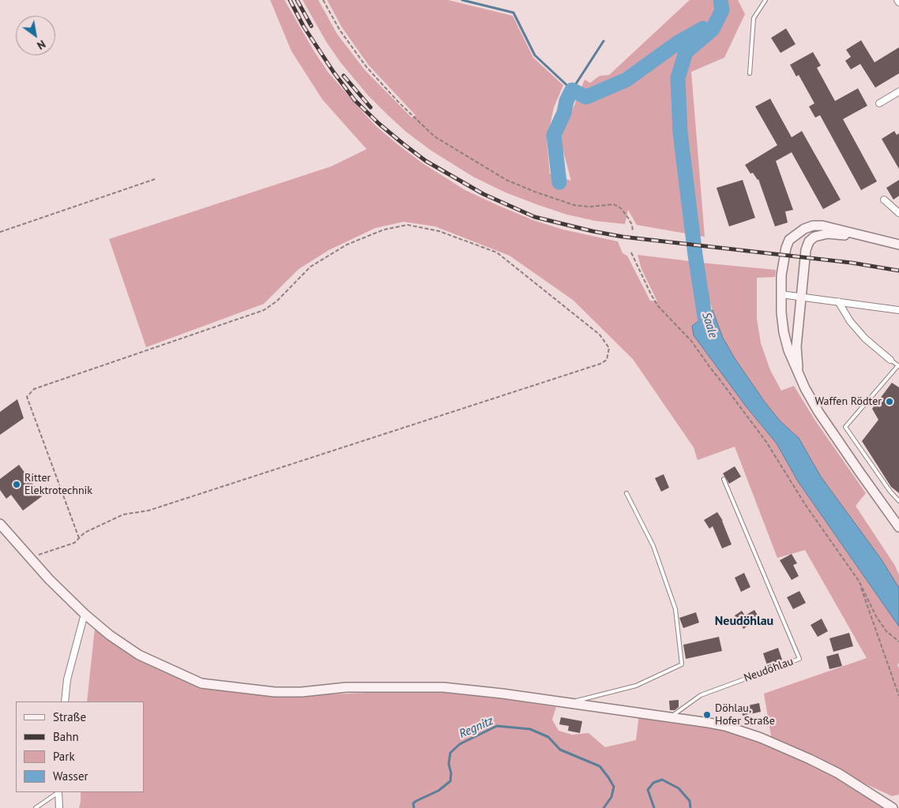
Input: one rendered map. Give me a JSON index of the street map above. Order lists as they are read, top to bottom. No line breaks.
{"streets":{"lane":["Neudöhlau"]},"districts":["Neudöhlau"],"water":["Saale","Regnitz"],"places":["Waffen Rödter","Ritter Elektrotechnik","Döhlau, Hofer Straße"],"legend":["Straße","Bahn","Park","Wasser"],"north":"bottom right"}
